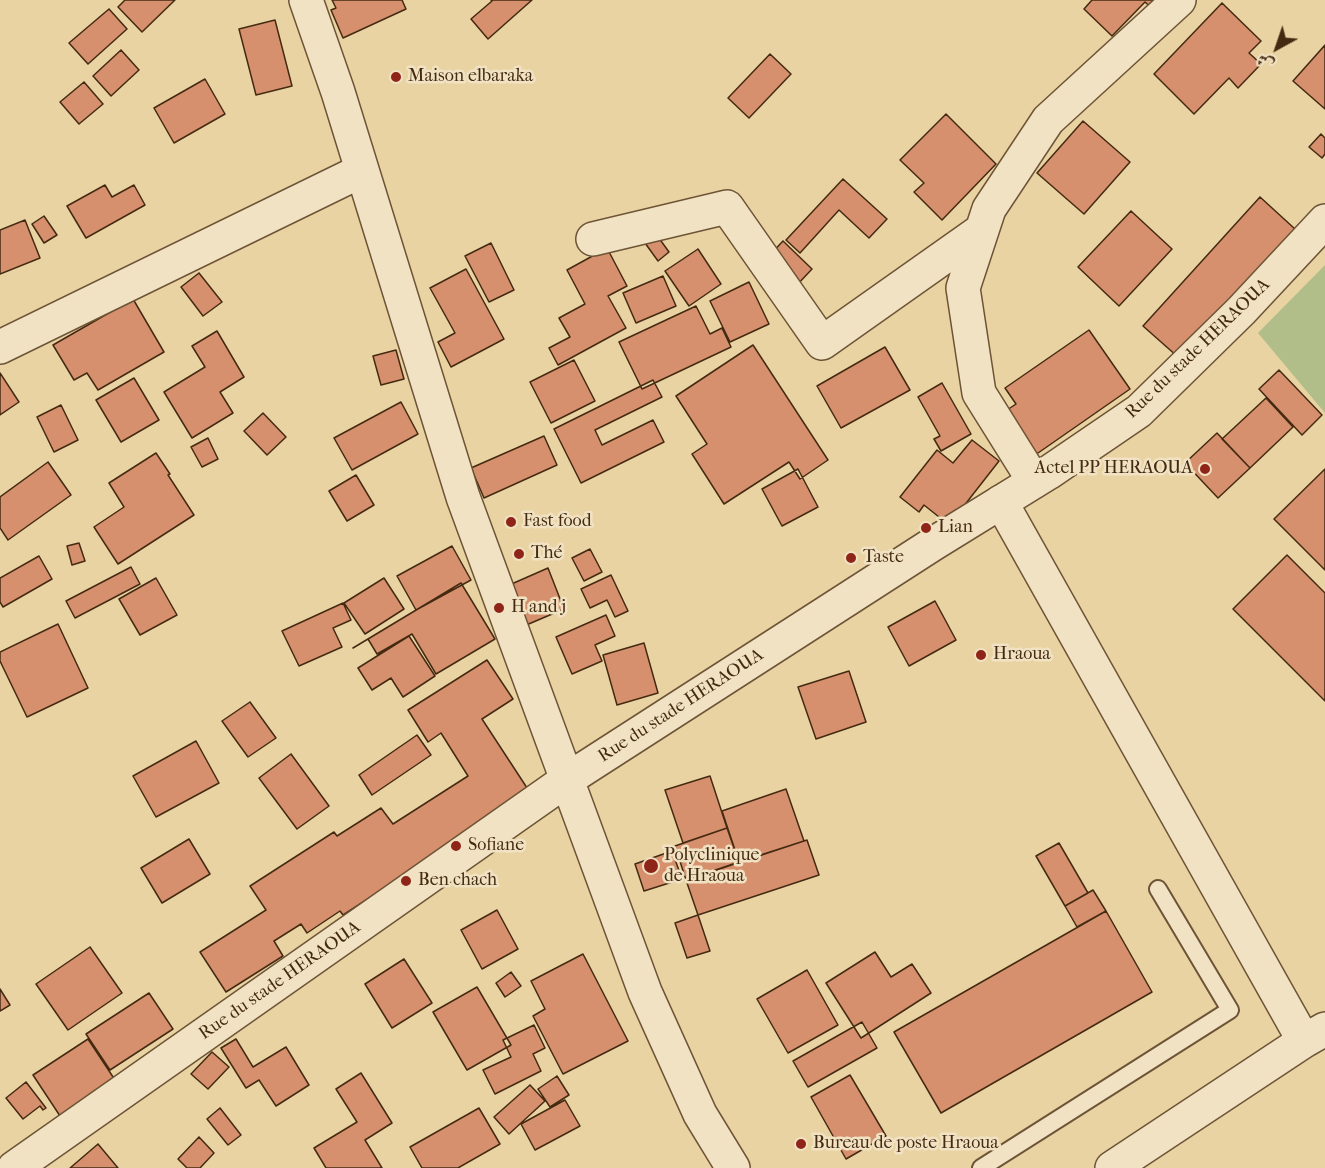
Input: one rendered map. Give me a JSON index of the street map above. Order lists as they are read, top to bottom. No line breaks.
{"streets":{"street":["Rue du stade HERAOUA"]},"places":["Maison elbaraka","Actel PP HERAOUA","Fast food","Lian","Thé","Taste","H and j","Hraoua","Sofiane","Polyclinique de Hraoua","Ben chach","Bureau de poste Hraoua"],"north":"bottom left"}
